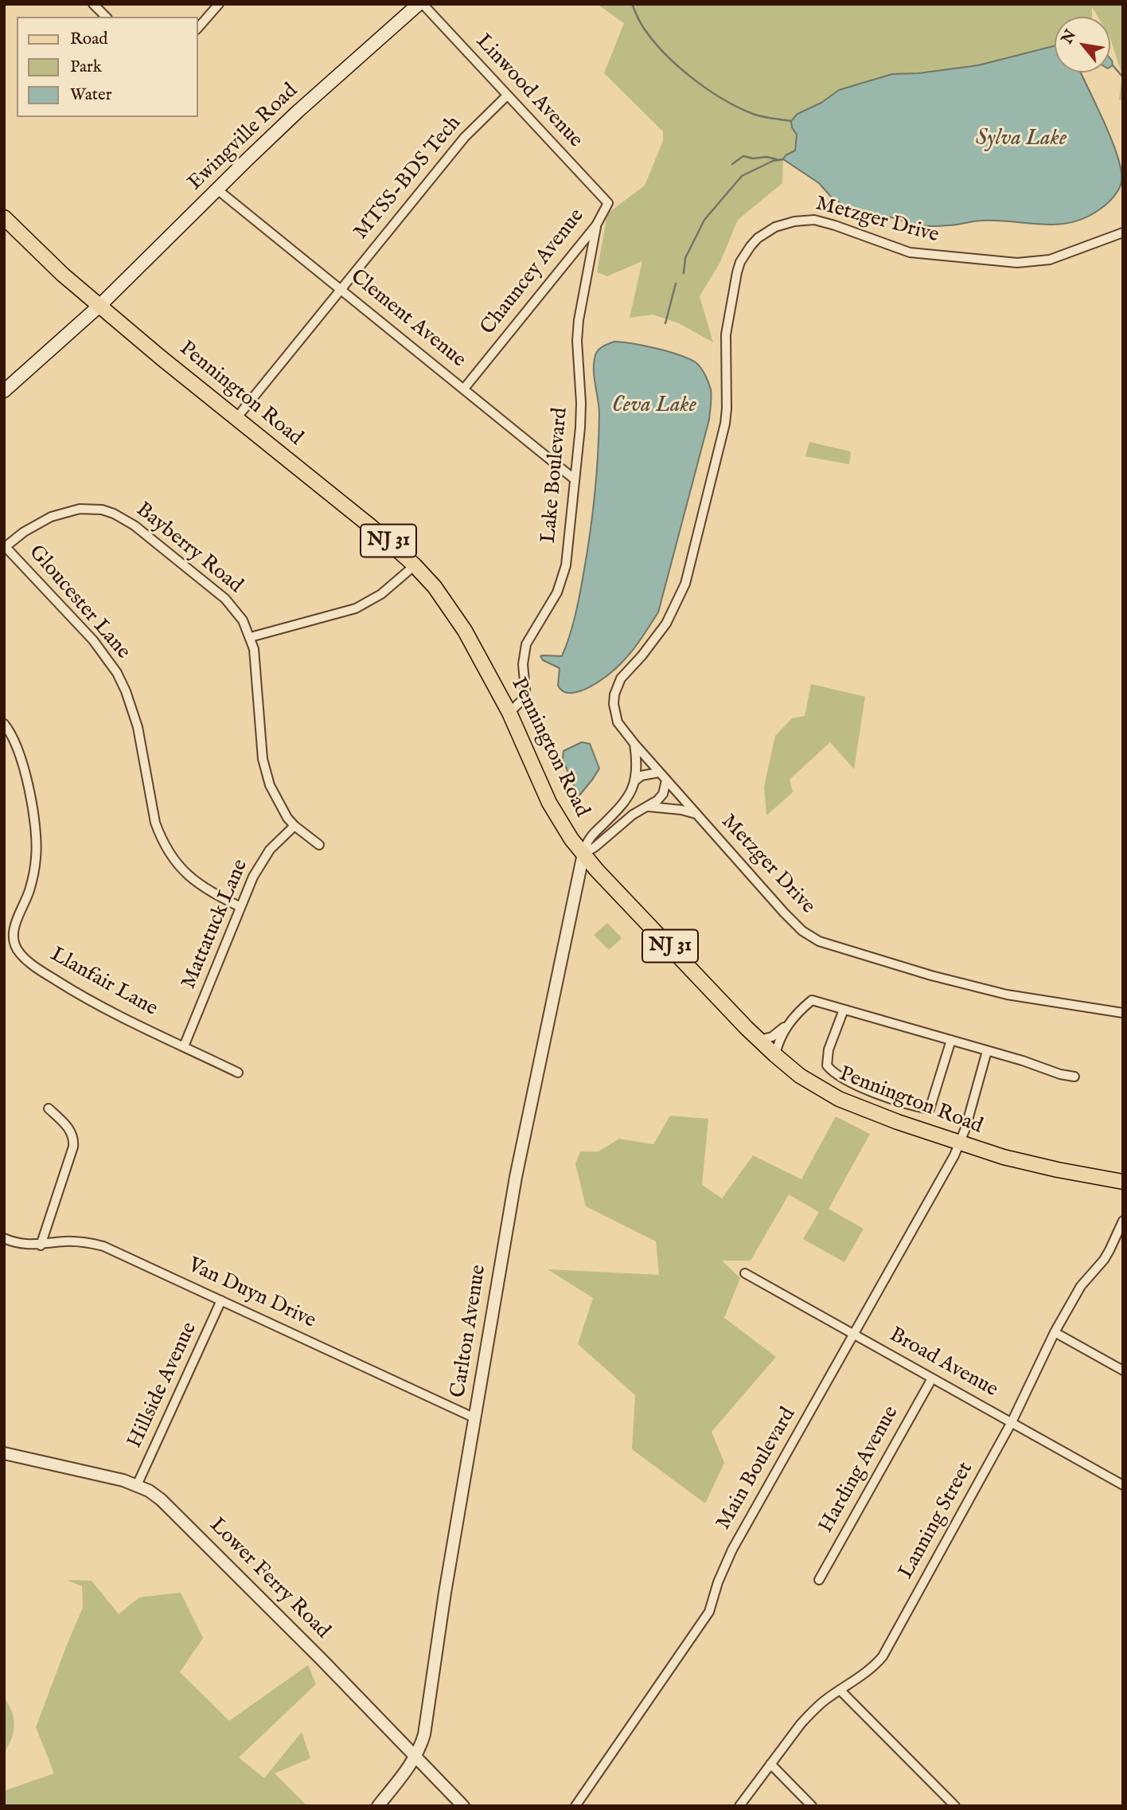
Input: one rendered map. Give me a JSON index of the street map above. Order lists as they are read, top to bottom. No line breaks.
{"streets":{"main road":["Ewingville Road","Pennington Road","NJ 31"],"street":["Linwood Avenue","MTSS-BDS Tech","Metzger Drive","Chauncey Avenue","Clement Avenue","Lake Boulevard","Bayberry Road","Gloucester Lane","Mattatuck Lane","Llanfair Lane","Van Duyn Drive","Carlton Avenue","Broad Avenue","Hillside Avenue","Main Boulevard","Harding Avenue","Lanning Street","Lower Ferry Road"]},"crossings":[["Linwood Avenue","Ewingville Road"],["Linwood Avenue","MTSS-BDS Tech"],["Linwood Avenue","Chauncey Avenue"],["Ewingville Road","Clement Avenue"],["Ewingville Road","Pennington Road"],["MTSS-BDS Tech","Clement Avenue"],["MTSS-BDS Tech","Pennington Road"],["Chauncey Avenue","Clement Avenue"],["Chauncey Avenue","Lake Boulevard"],["Clement Avenue","Lake Boulevard"],["Pennington Road","Lake Boulevard"],["Pennington Road","Carlton Avenue"],["Pennington Road","Main Boulevard"],["Bayberry Road","Gloucester Lane"],["Bayberry Road","Mattatuck Lane"],["Gloucester Lane","Mattatuck Lane"],["Mattatuck Lane","Llanfair Lane"],["Van Duyn Drive","Carlton Avenue"],["Van Duyn Drive","Hillside Avenue"],["Carlton Avenue","Lower Ferry Road"],["Broad Avenue","Main Boulevard"],["Broad Avenue","Harding Avenue"],["Broad Avenue","Lanning Street"],["Hillside Avenue","Lower Ferry Road"]],"water":["Sylva Lake","Ceva Lake"],"legend":["Road","Park","Water"],"north":"top left"}
